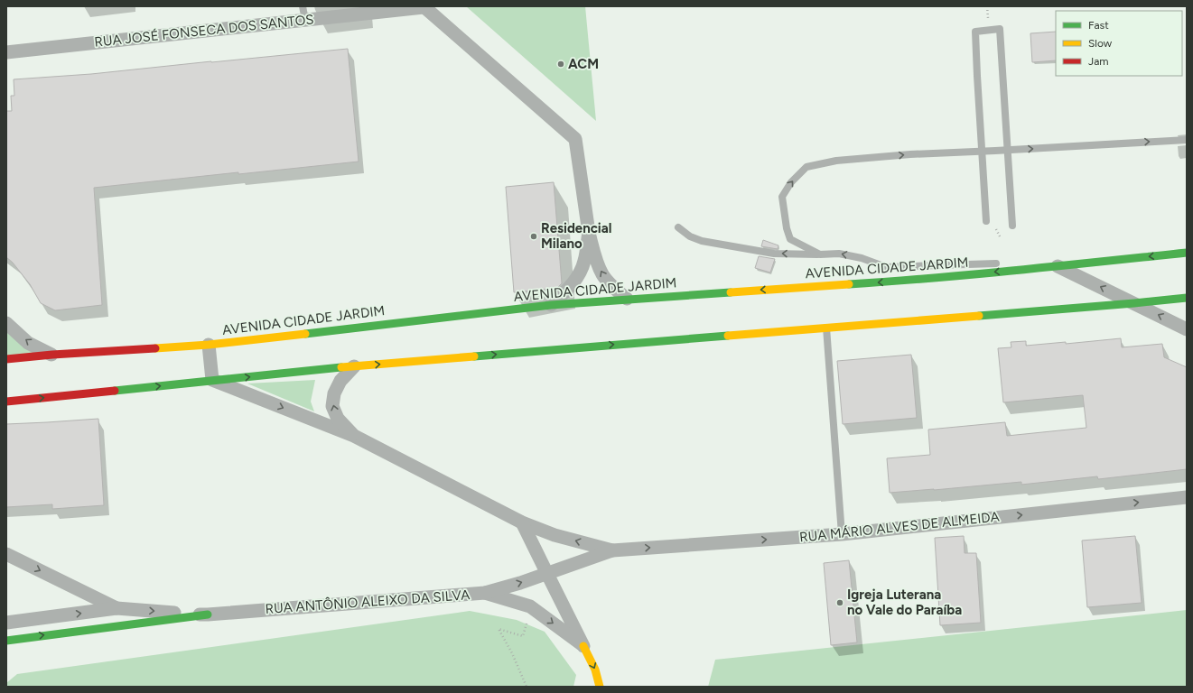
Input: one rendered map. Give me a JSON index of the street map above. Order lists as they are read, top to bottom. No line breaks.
{"streets":{"main road":["AVENIDA CIDADE JARDIM"],"street":["RUA JOSÉ FONSECA DOS SANTOS","RUA MÁRIO ALVES DE ALMEIDA","RUA ANTÔNIO ALEIXO DA SILVA"]},"crossings":[["RUA MÁRIO ALVES DE ALMEIDA","RUA ANTÔNIO ALEIXO DA SILVA"]],"one_way":["RUA MÁRIO ALVES DE ALMEIDA"],"places":["ACM","Residencial Milano","Igreja Luterana no Vale do Paraíba"],"legend":["Fast","Slow","Jam"]}
